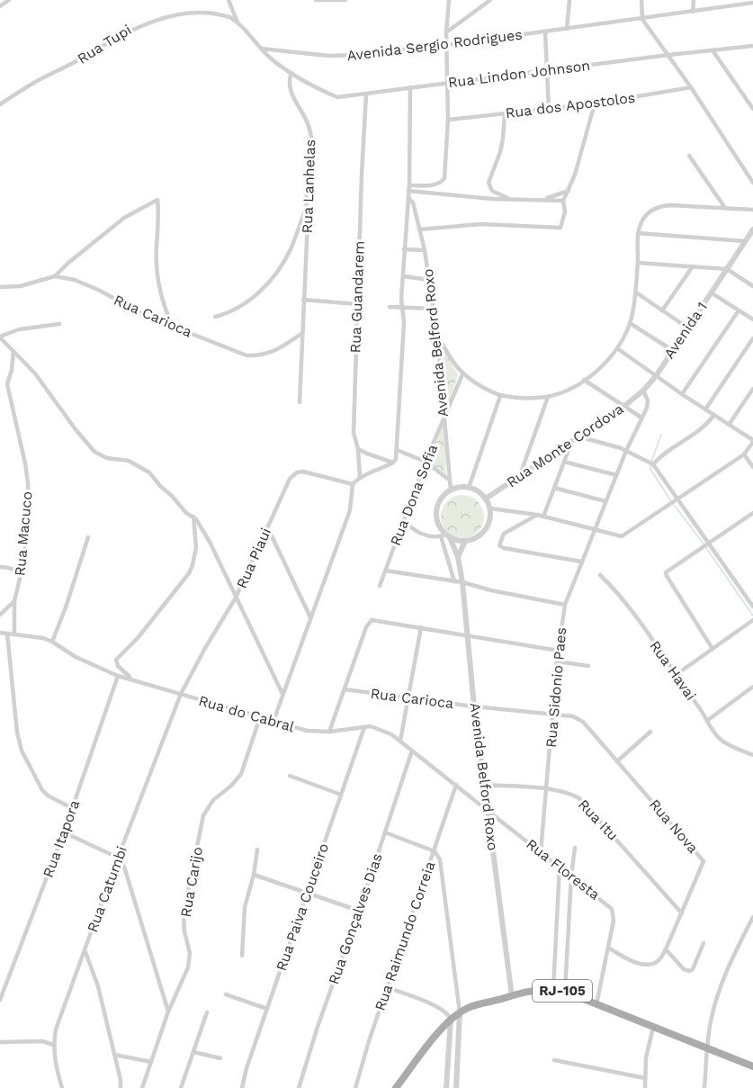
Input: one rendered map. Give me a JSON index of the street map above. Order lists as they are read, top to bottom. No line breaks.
{"streets":{"main road":["RJ-105"],"street":["Rua Tupi","Avenida Sergio Rodrigues","Rua Lindon Johnson","Rua dos Apostolos","Rua Lanhelas","Rua Guandarem","Rua Carioca","Avenida 1","Avenida Belford Roxo","Rua Monte Cordova","Rua Dona Sofia","Rua Macuco","Rua Piaui","Rua Havai","Rua Sidonio Paes","Rua do Cabral","Rua Itu","Rua Nova","Rua Itapora","Rua Floresta","Rua Carijo","Rua Catumbi","Rua Paiva Couceiro","Rua Gonçalves Dias","Rua Raimundo Correia"]},"crossings":[["Rua Lindon Johnson","Rua Lanhelas"],["Rua Lindon Johnson","Rua Guandarem"],["Rua Lanhelas","Rua Carioca"],["Rua Carioca","Avenida Belford Roxo"],["Rua Carioca","Rua Sidonio Paes"],["Rua Carioca","Rua Nova"],["Avenida 1","Rua Monte Cordova"],["Avenida 1","Rua Sidonio Paes"],["Avenida Belford Roxo","Rua Monte Cordova"],["Avenida Belford Roxo","Rua Dona Sofia"],["Avenida Belford Roxo","Rua Itu"],["Avenida Belford Roxo","Rua Floresta"],["Avenida Belford Roxo","RJ-105"],["Rua Monte Cordova","Rua Sidonio Paes"],["Rua Macuco","Rua do Cabral"],["Rua Piaui","Rua do Cabral"],["Rua Piaui","Rua Catumbi"],["Rua Sidonio Paes","Rua Itu"],["Rua Sidonio Paes","Rua Floresta"],["Rua do Cabral","Rua Itapora"],["Rua do Cabral","Rua Floresta"],["Rua do Cabral","Rua Carijo"],["Rua do Cabral","Rua Catumbi"],["Rua do Cabral","Rua Paiva Couceiro"],["Rua Itu","Rua Nova"],["Rua Floresta","Rua Gonçalves Dias"],["Rua Floresta","Rua Raimundo Correia"],["Rua Floresta","RJ-105"]]}
